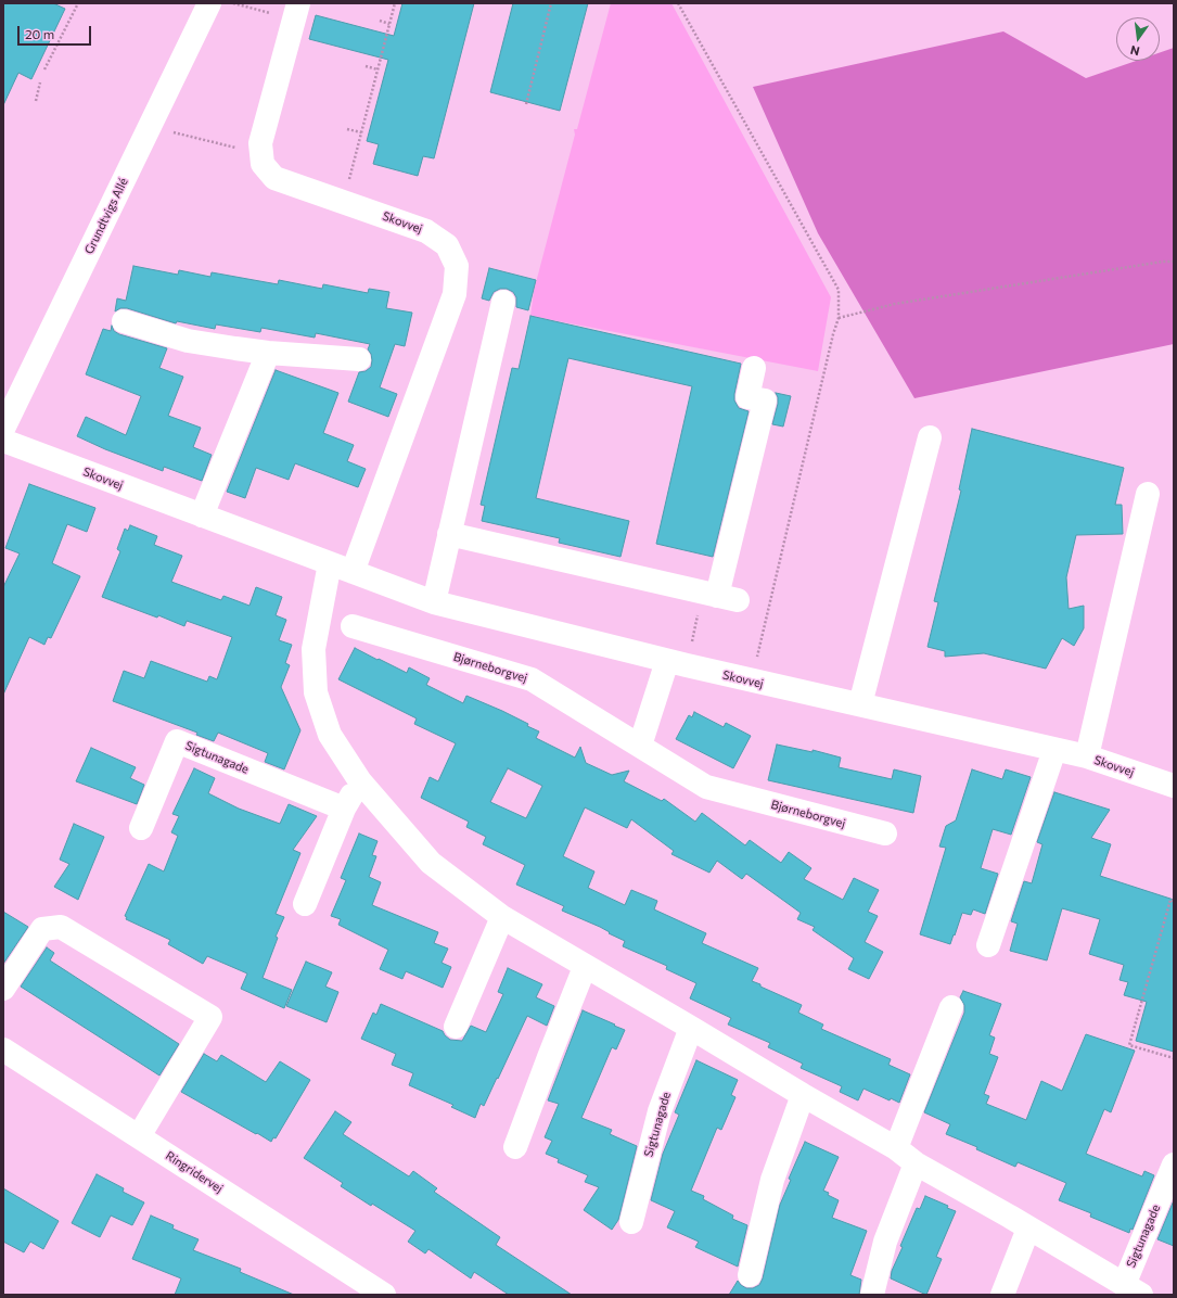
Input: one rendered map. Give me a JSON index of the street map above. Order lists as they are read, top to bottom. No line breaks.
{"streets":{"street":["Grundtvigs Allé","Skovvej","Bjørneborgvej","Sigtunagade","Ringridervej"]},"crossings":[["Skovvej","Sigtunagade"]],"scale_bar":"20 m","north":"bottom"}
